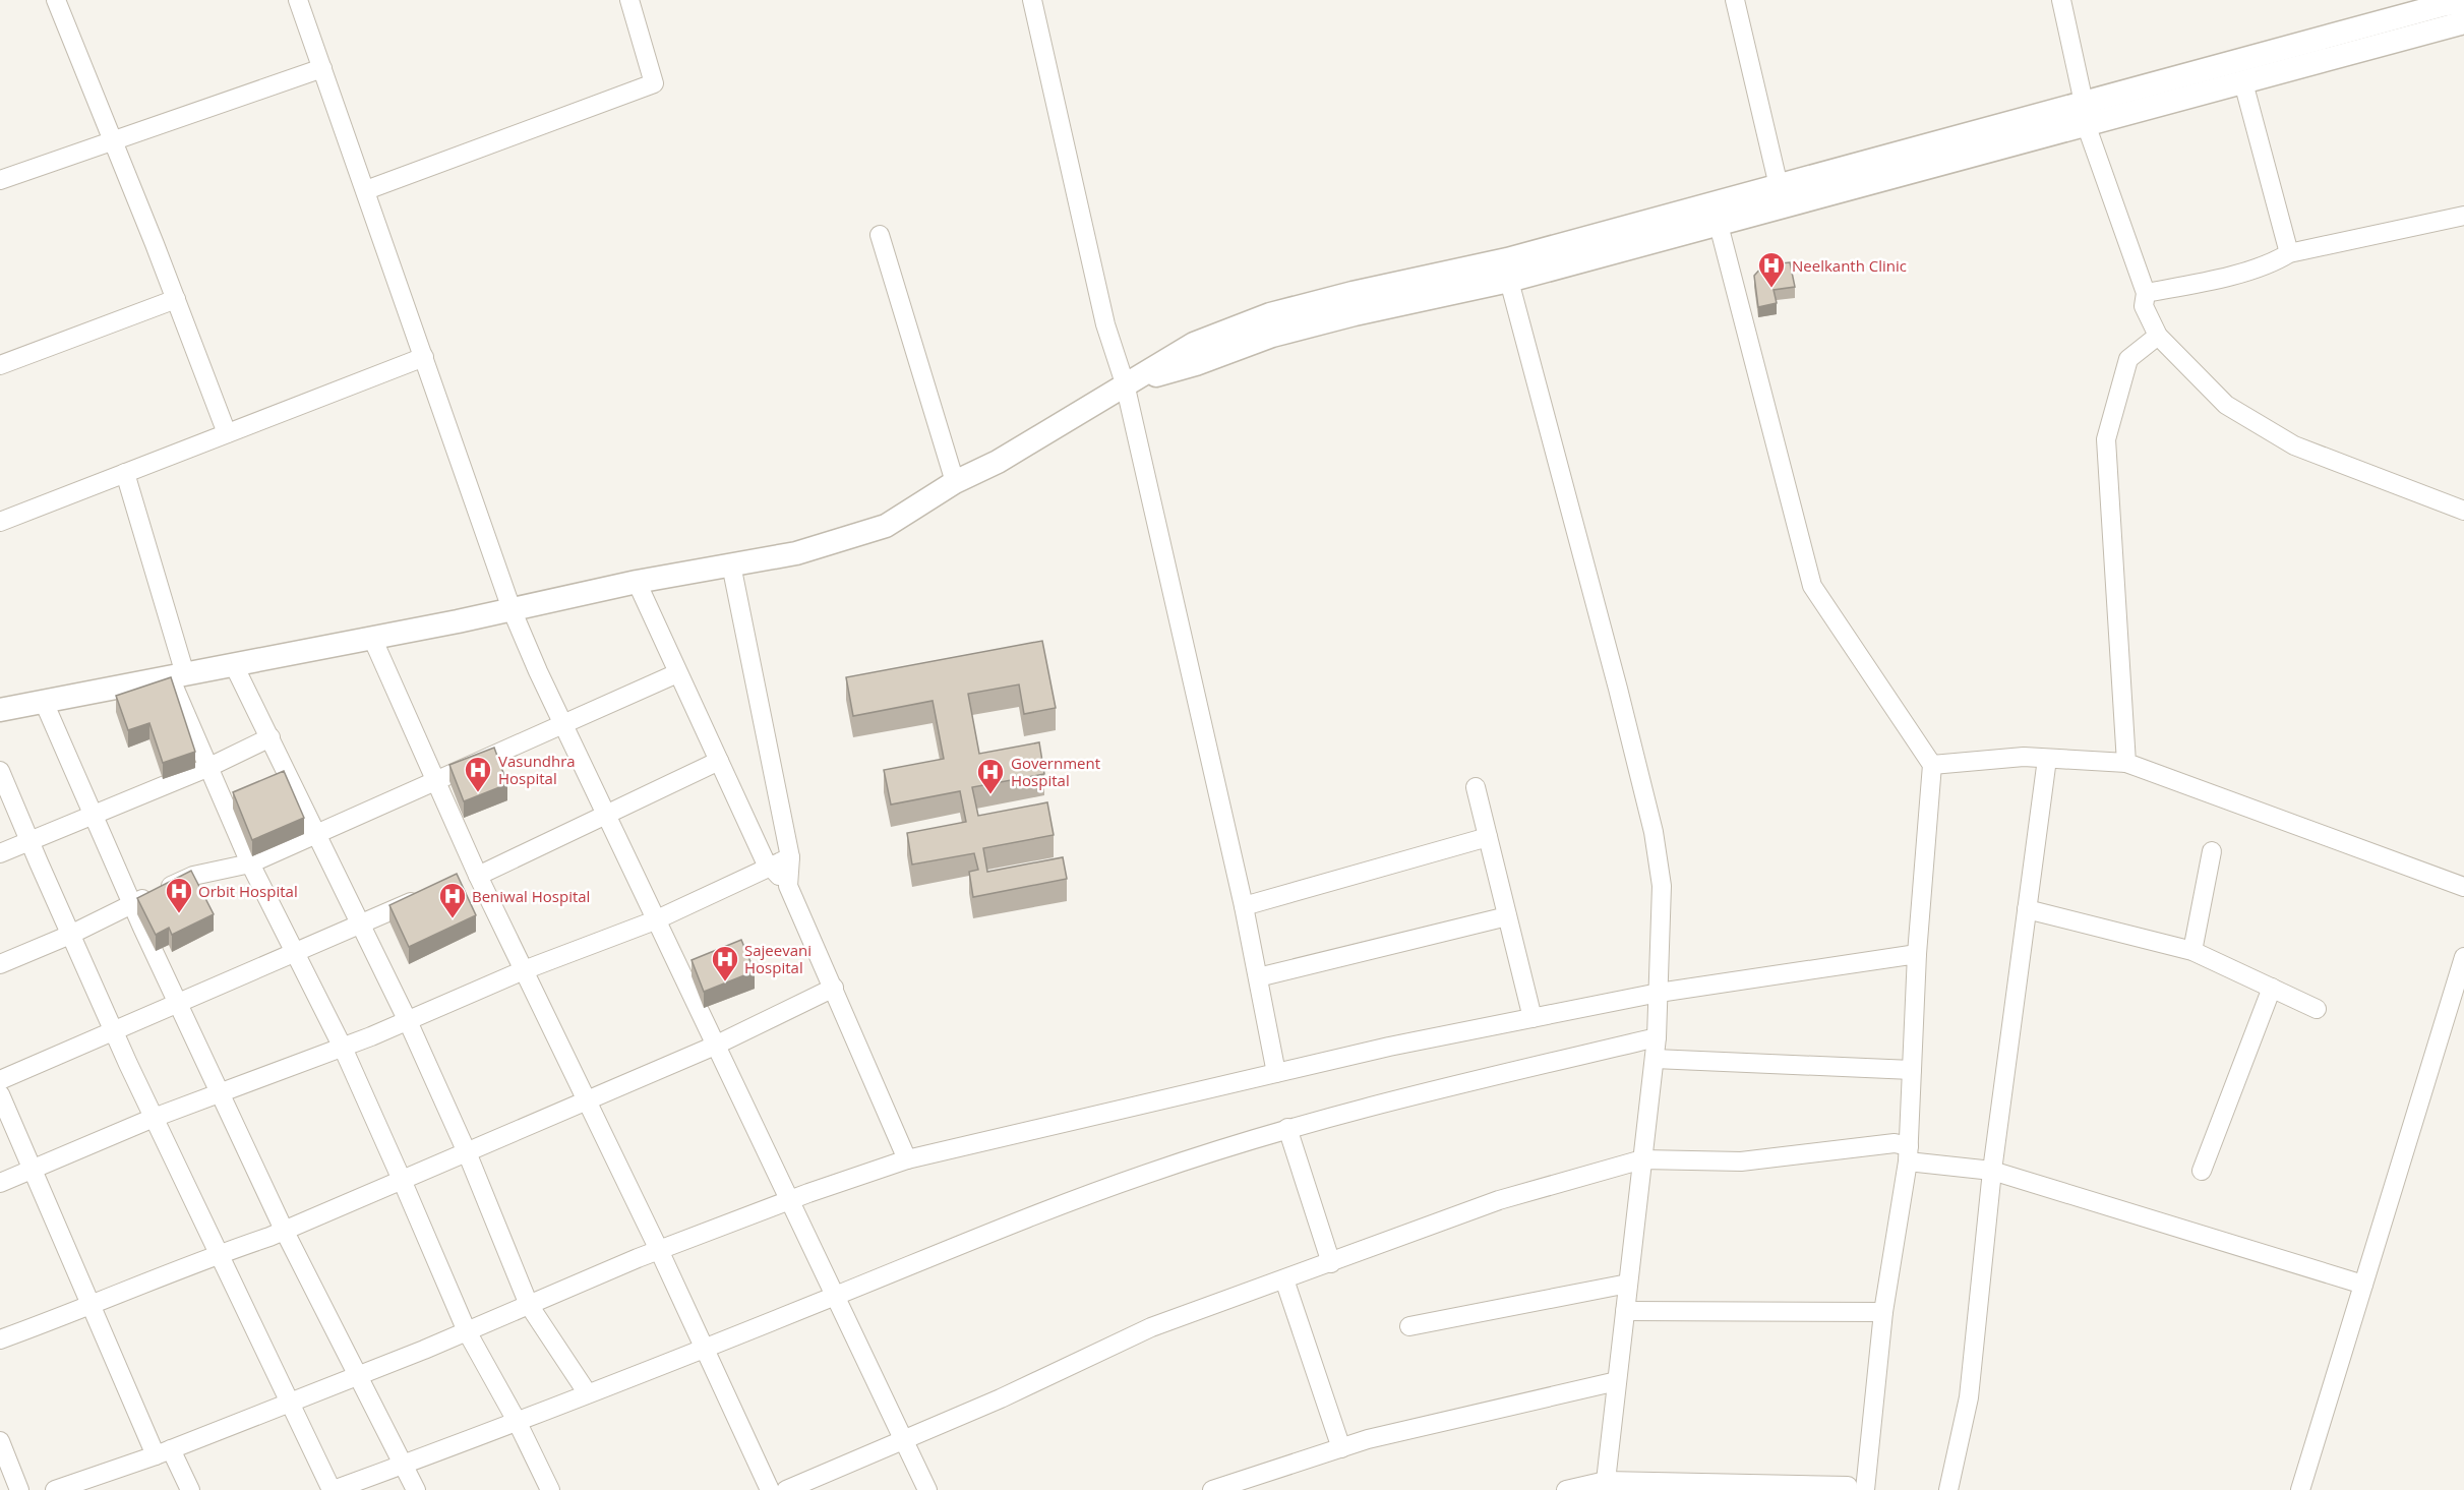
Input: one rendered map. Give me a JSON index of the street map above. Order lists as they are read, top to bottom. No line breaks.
{"places":{"hospital":["Neelkanth Clinic","Vasundhra Hospital","Government Hospital","Orbit Hospital","Beniwal Hospital","Sajeevani Hospital"]}}
